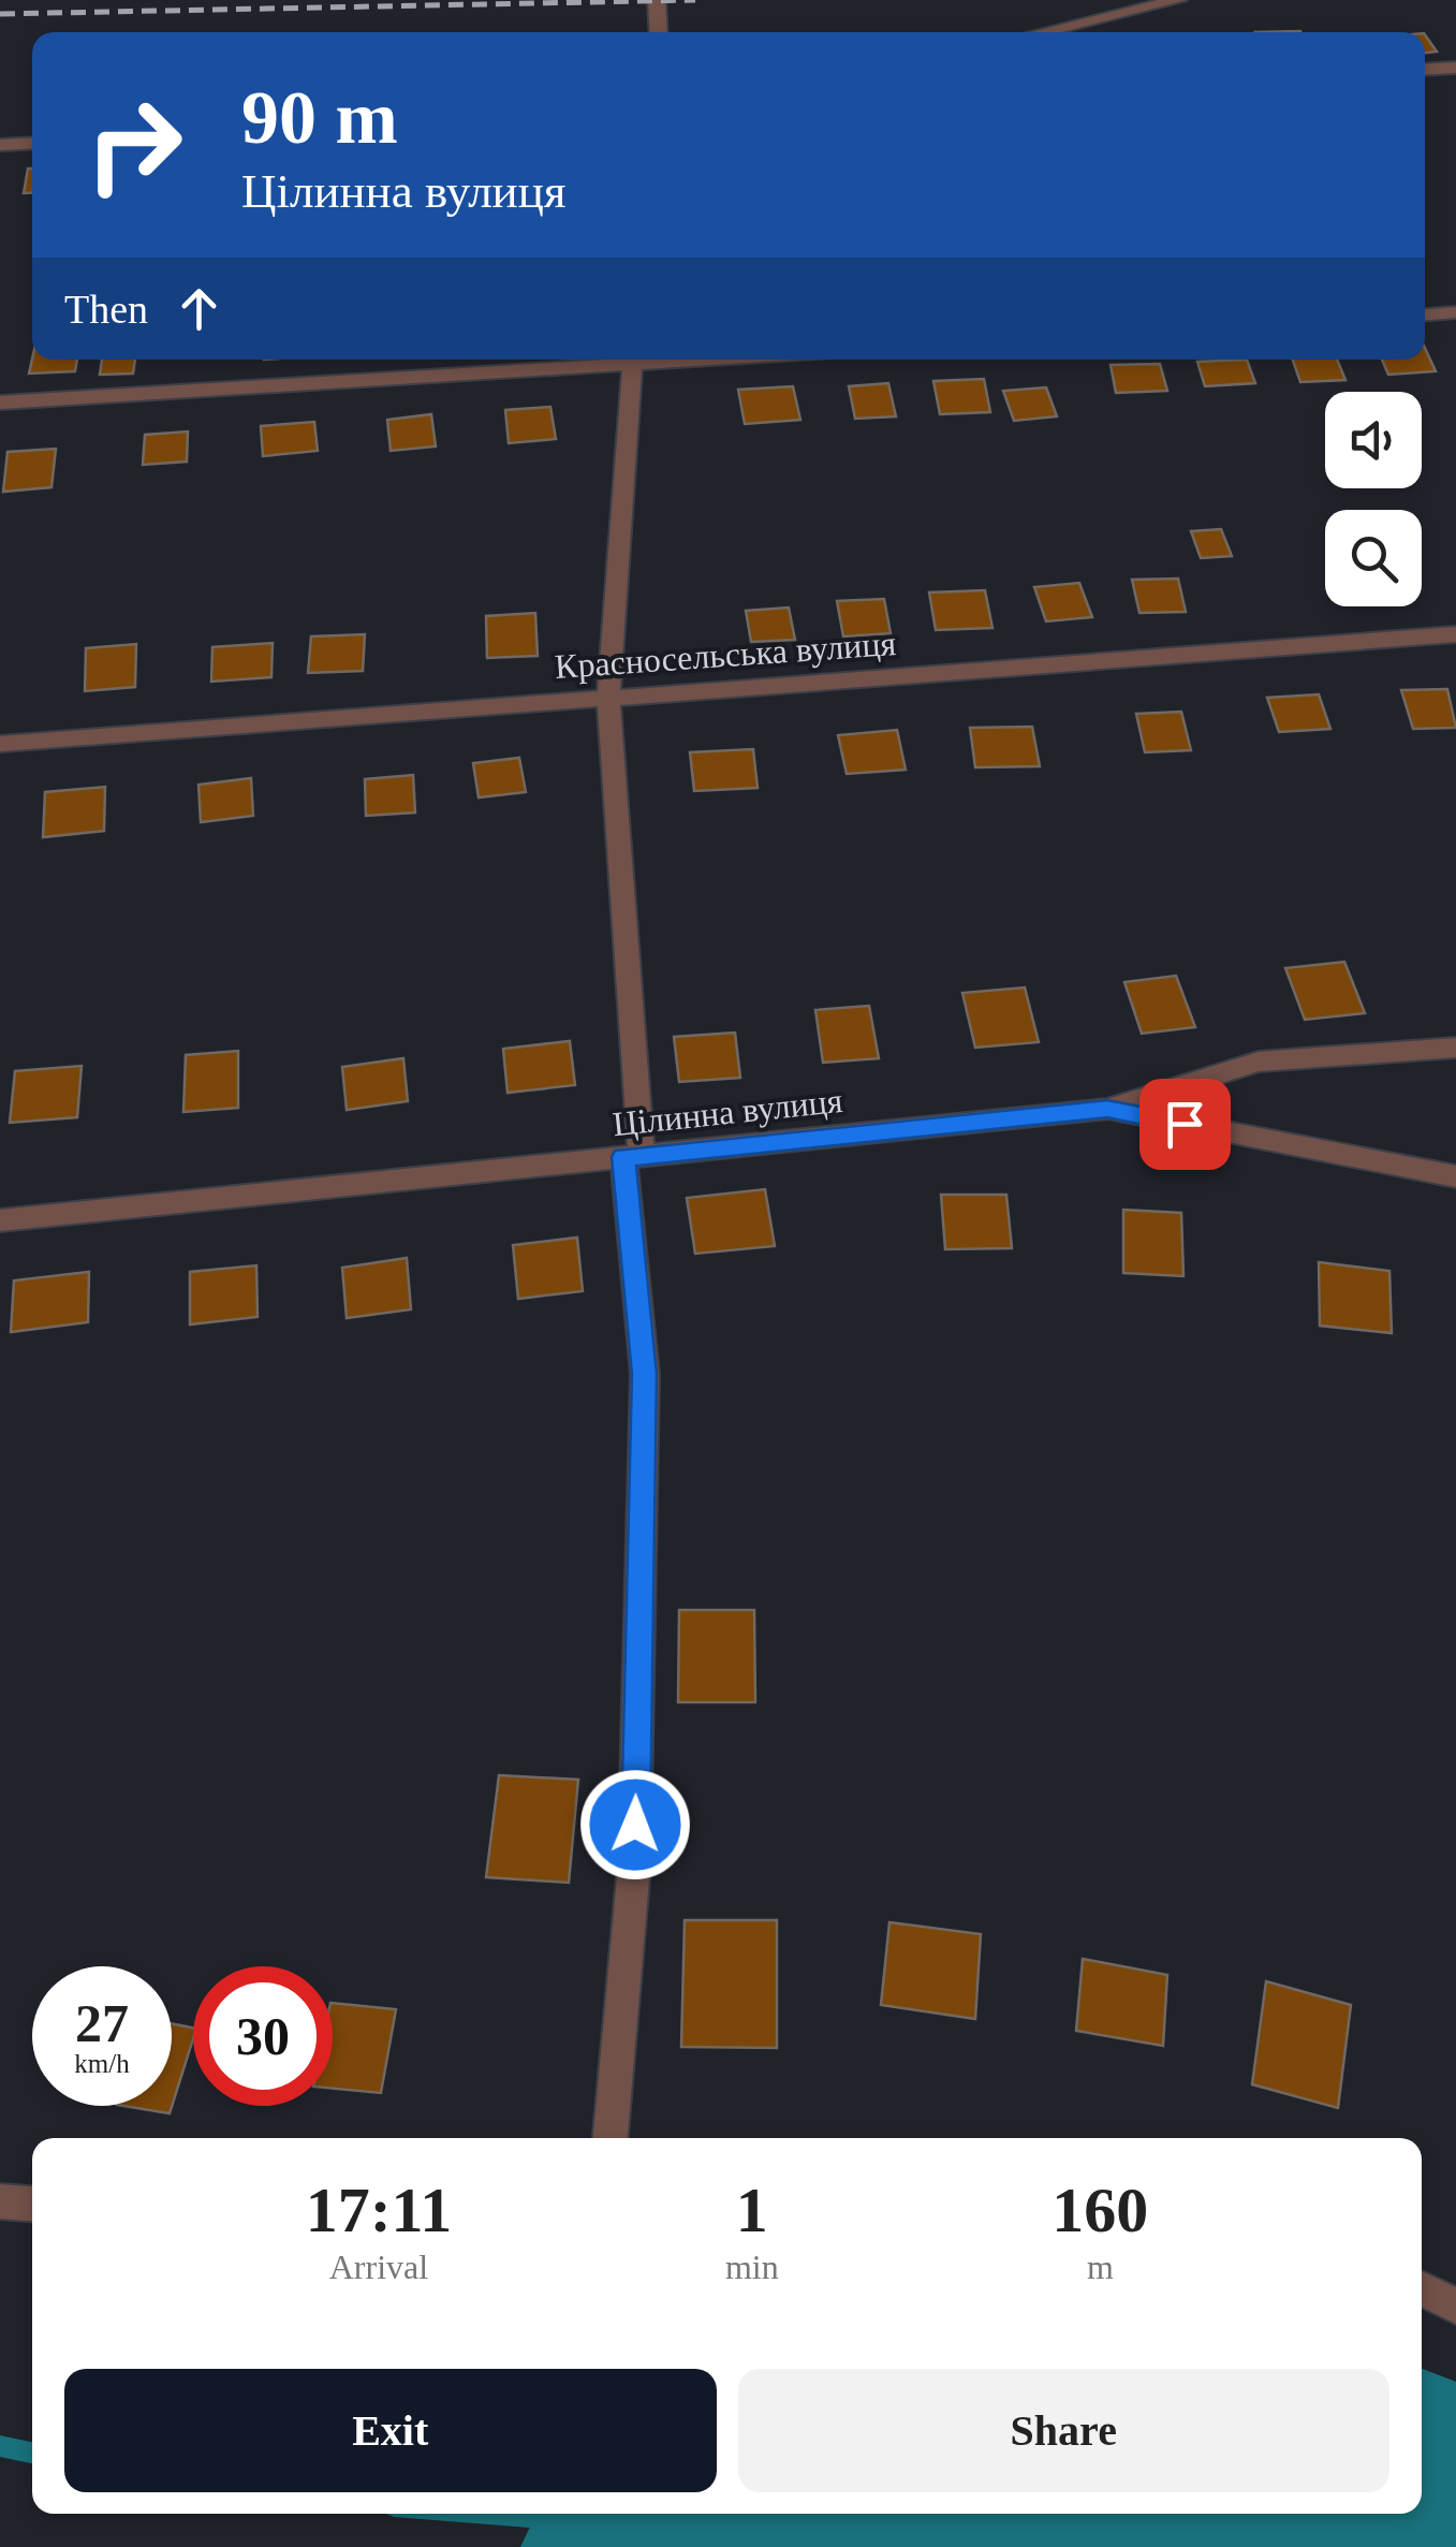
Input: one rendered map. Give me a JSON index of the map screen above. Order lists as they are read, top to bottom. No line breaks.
{"streets":{"street":["Красносельська вулиця","Цілинна вулиця"]},"page":{"turn":["90 m","Цілинна вулиця"],"then":"Then","speed":"27 km/h","limit":"30","eta":["17:11","Arrival","1","min","160","m"],"buttons":["Exit","Share"]}}
